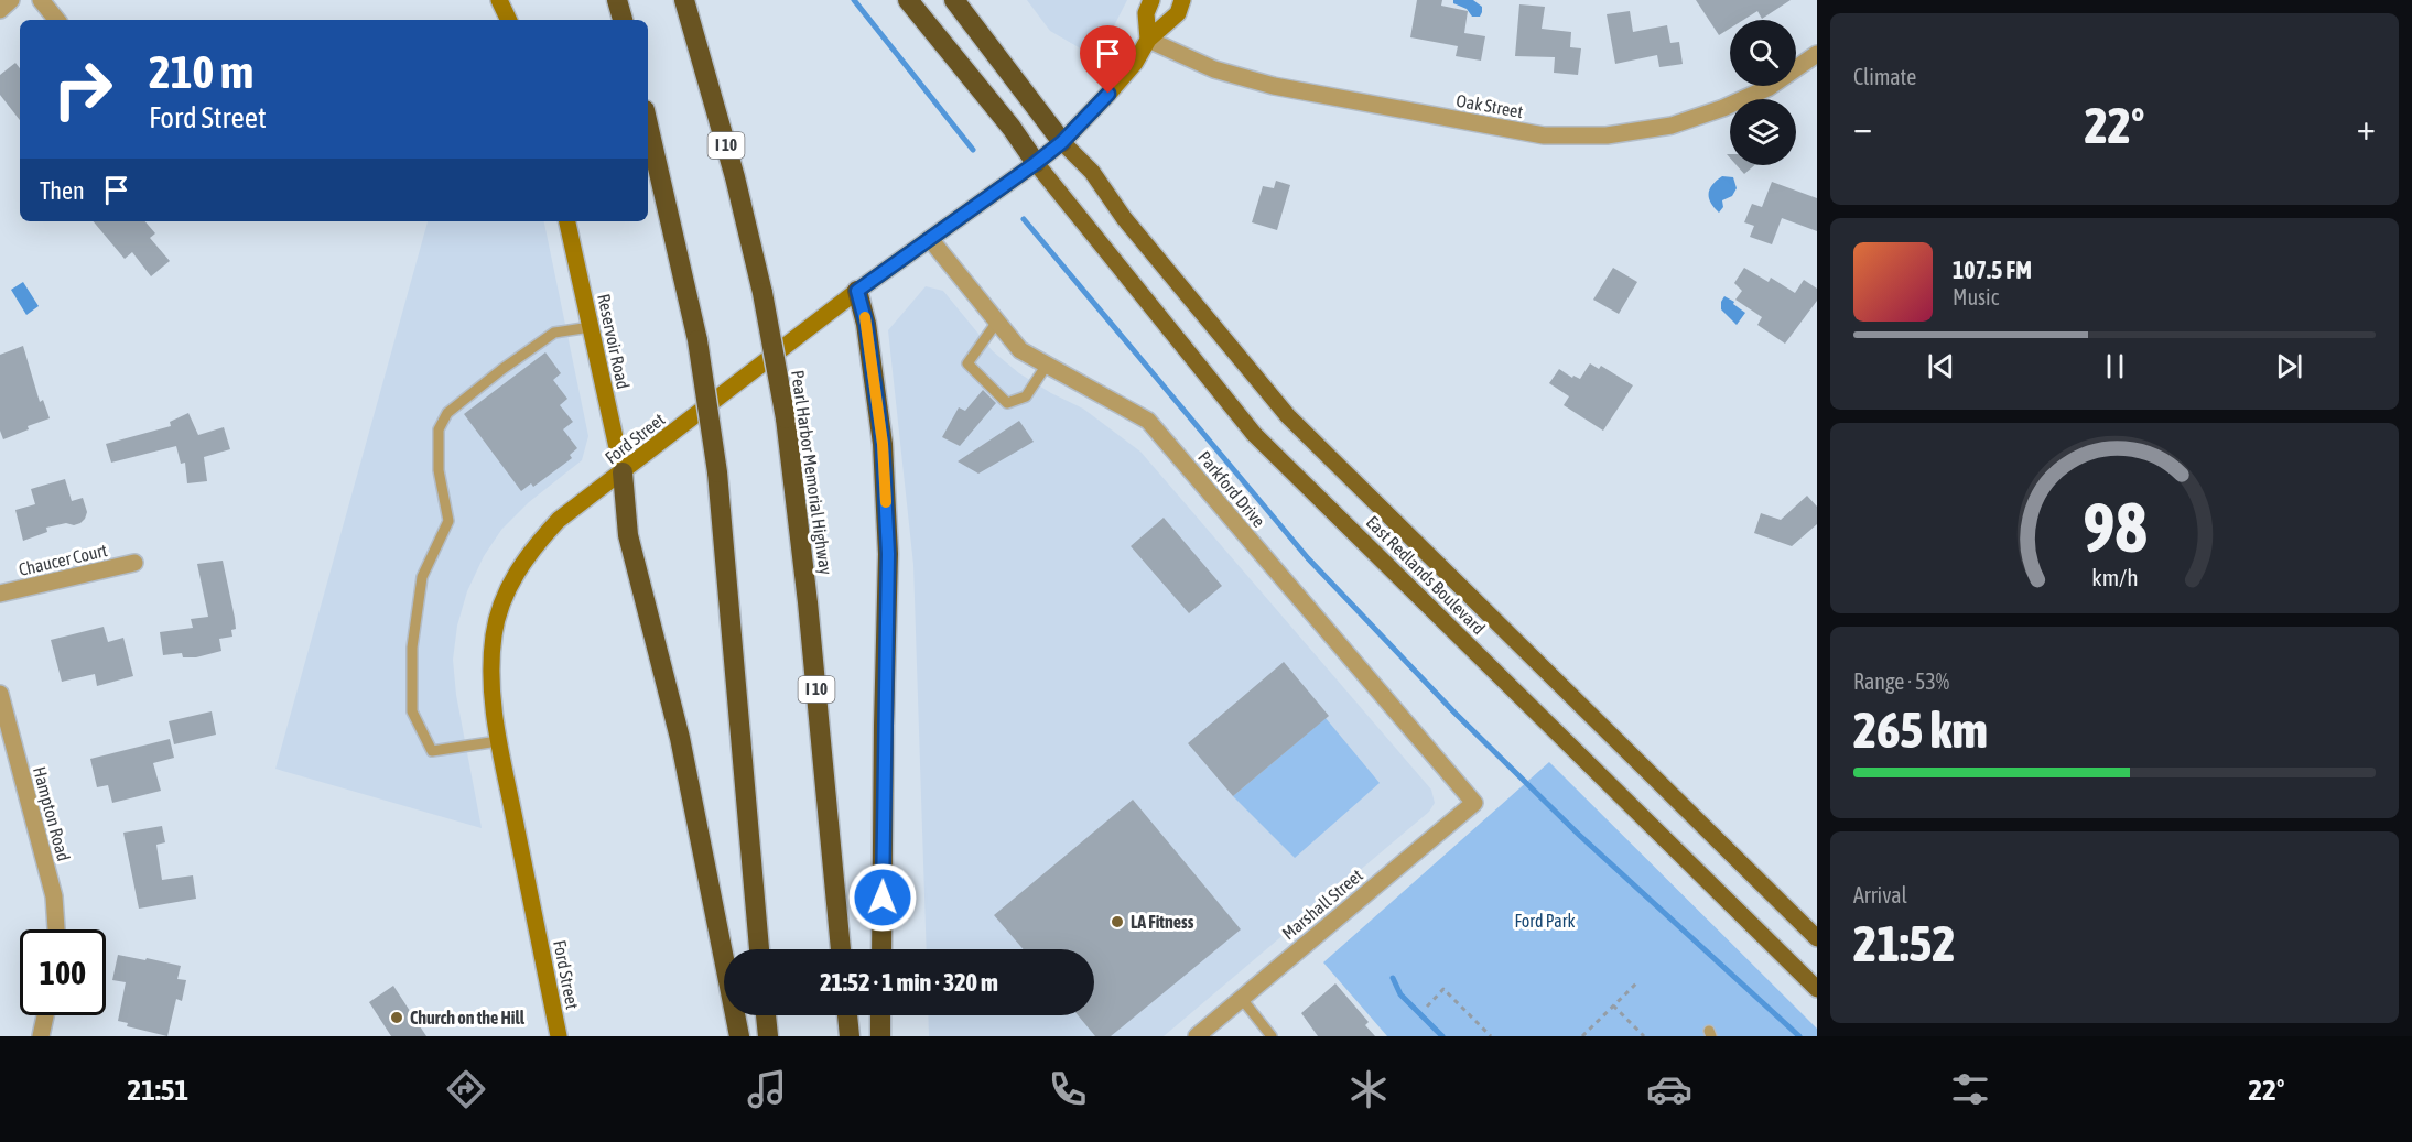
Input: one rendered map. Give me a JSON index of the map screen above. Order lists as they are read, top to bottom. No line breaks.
{"streets":{"highway":["I 10","Pearl Harbor Memorial Highway"],"main road":["Reservoir Road","Ford Street","East Redlands Boulevard"],"street":["Oak Street","Parkford Drive","Chaucer Court","Hampton Road","Marshall Street"]},"crossings":[["Oak Street","Ford Street"],["Reservoir Road","Ford Street"],["Ford Street","Parkford Drive"],["Ford Street","East Redlands Boulevard"],["Parkford Drive","Marshall Street"]],"parks":["Ford Park"],"places":["LA Fitness","Church on the Hill"],"page":{"tile":["Climate",["Range · 53%","265 km"],["Arrival","21:52"]],"turn":["210 m","Ford Street"],"heat":["−","22°","+"],"then":"Then","song":["107.5 FM","Music"],"limit":"100","trip":"21:52 · 1 min · 320 m","tabs":["21:51","22°"],"gauge":["98","km/h"]}}
